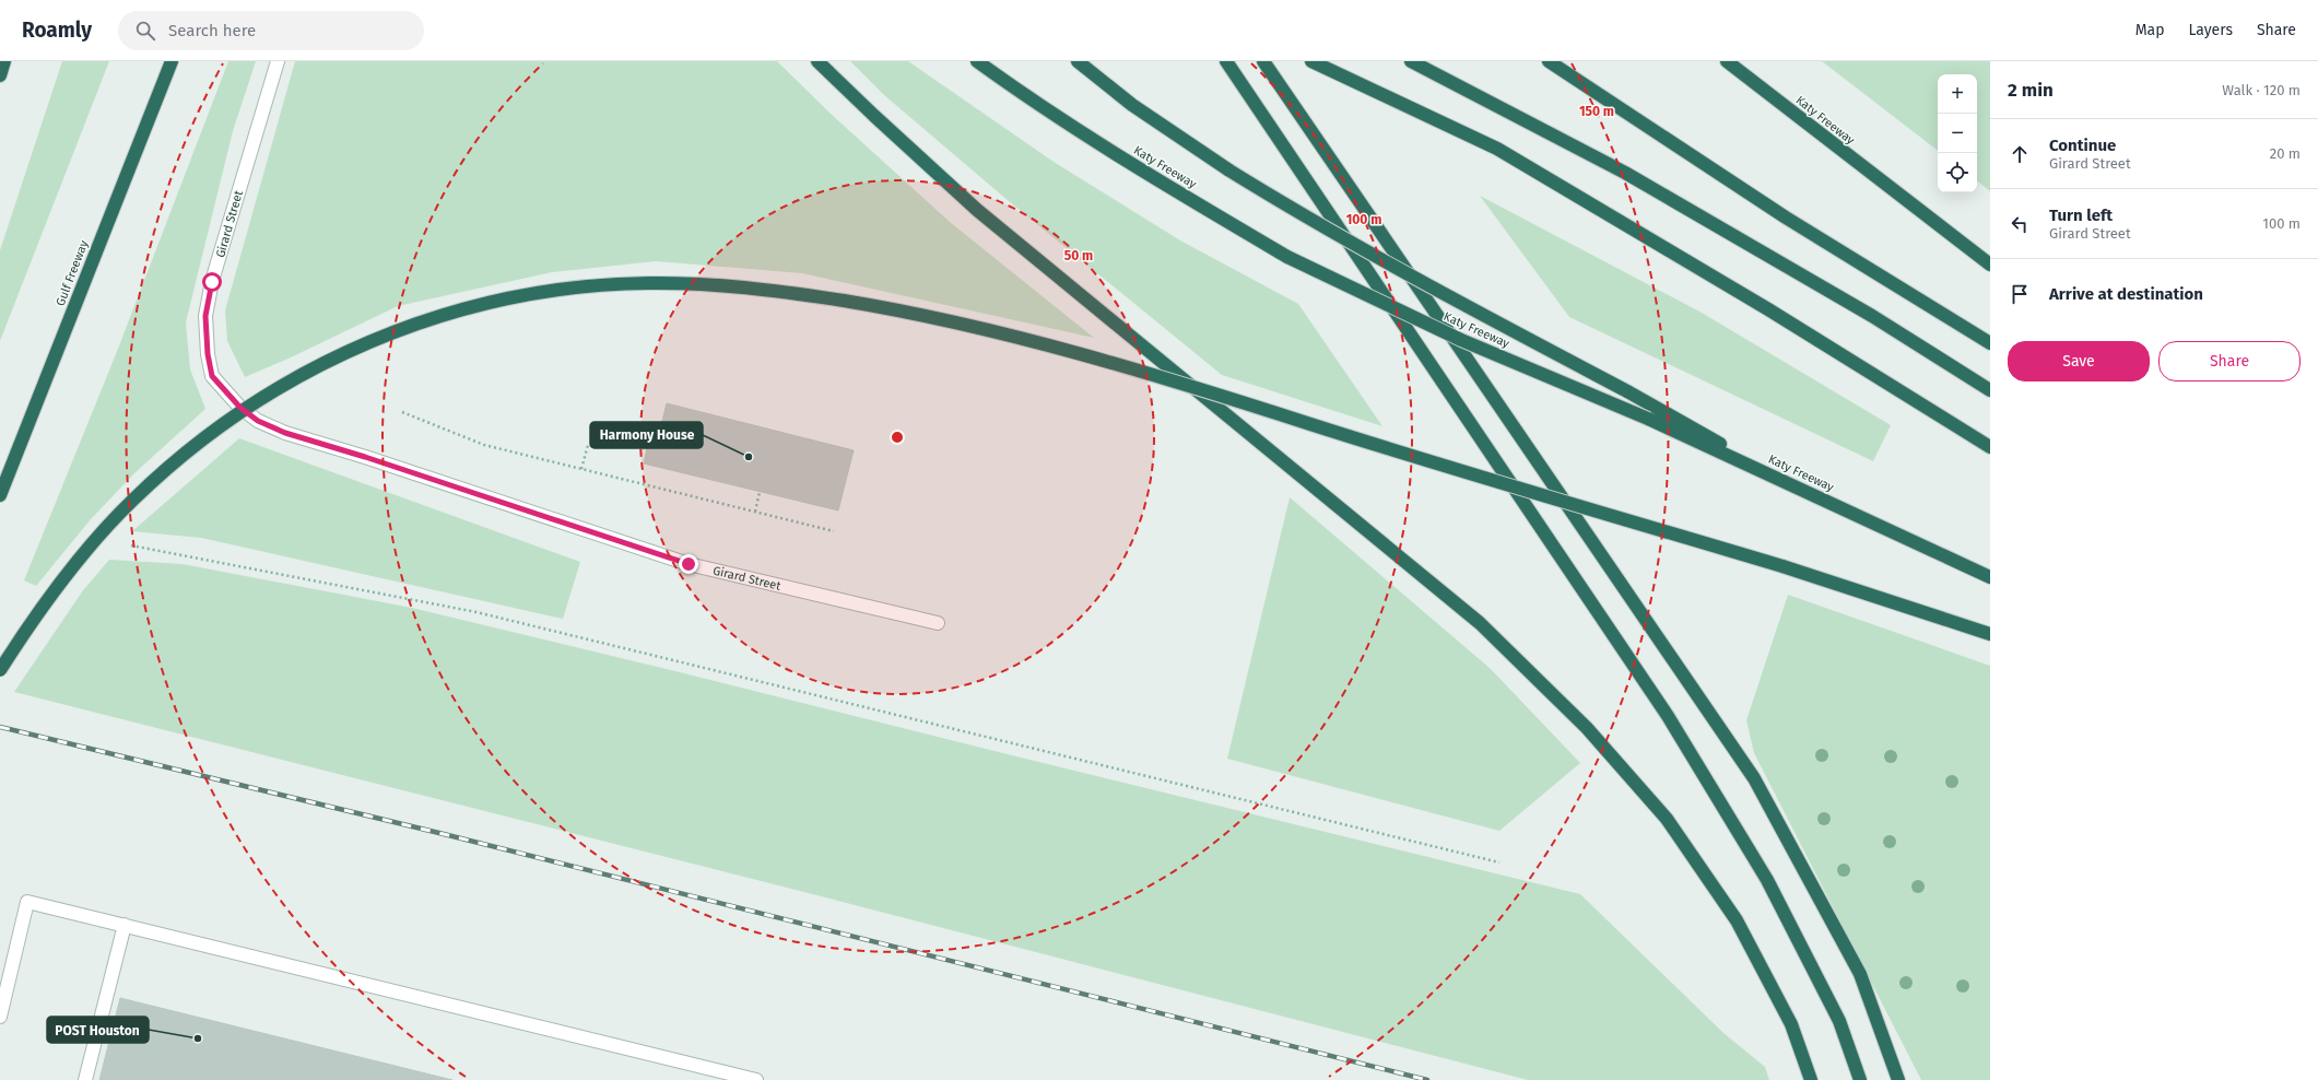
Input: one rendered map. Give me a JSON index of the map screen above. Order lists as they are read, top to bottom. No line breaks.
{"streets":{"highway":["Katy Freeway","Gulf Freeway"],"street":["Girard Street"]},"places":["Harmony House","POST Houston"],"page":{"header":"Roamly","search":"Search here","nav":["Map","Layers","Share"],"heading":["2 min","Walk · 120 m"],"map_buttons":["+","−"],"list":[["Continue","Girard Street","20 m"],["Turn left","Girard Street","100 m"],"Arrive at destination"],"buttons":["Save","Share"]},"rings":["150 m","100 m","50 m"]}
